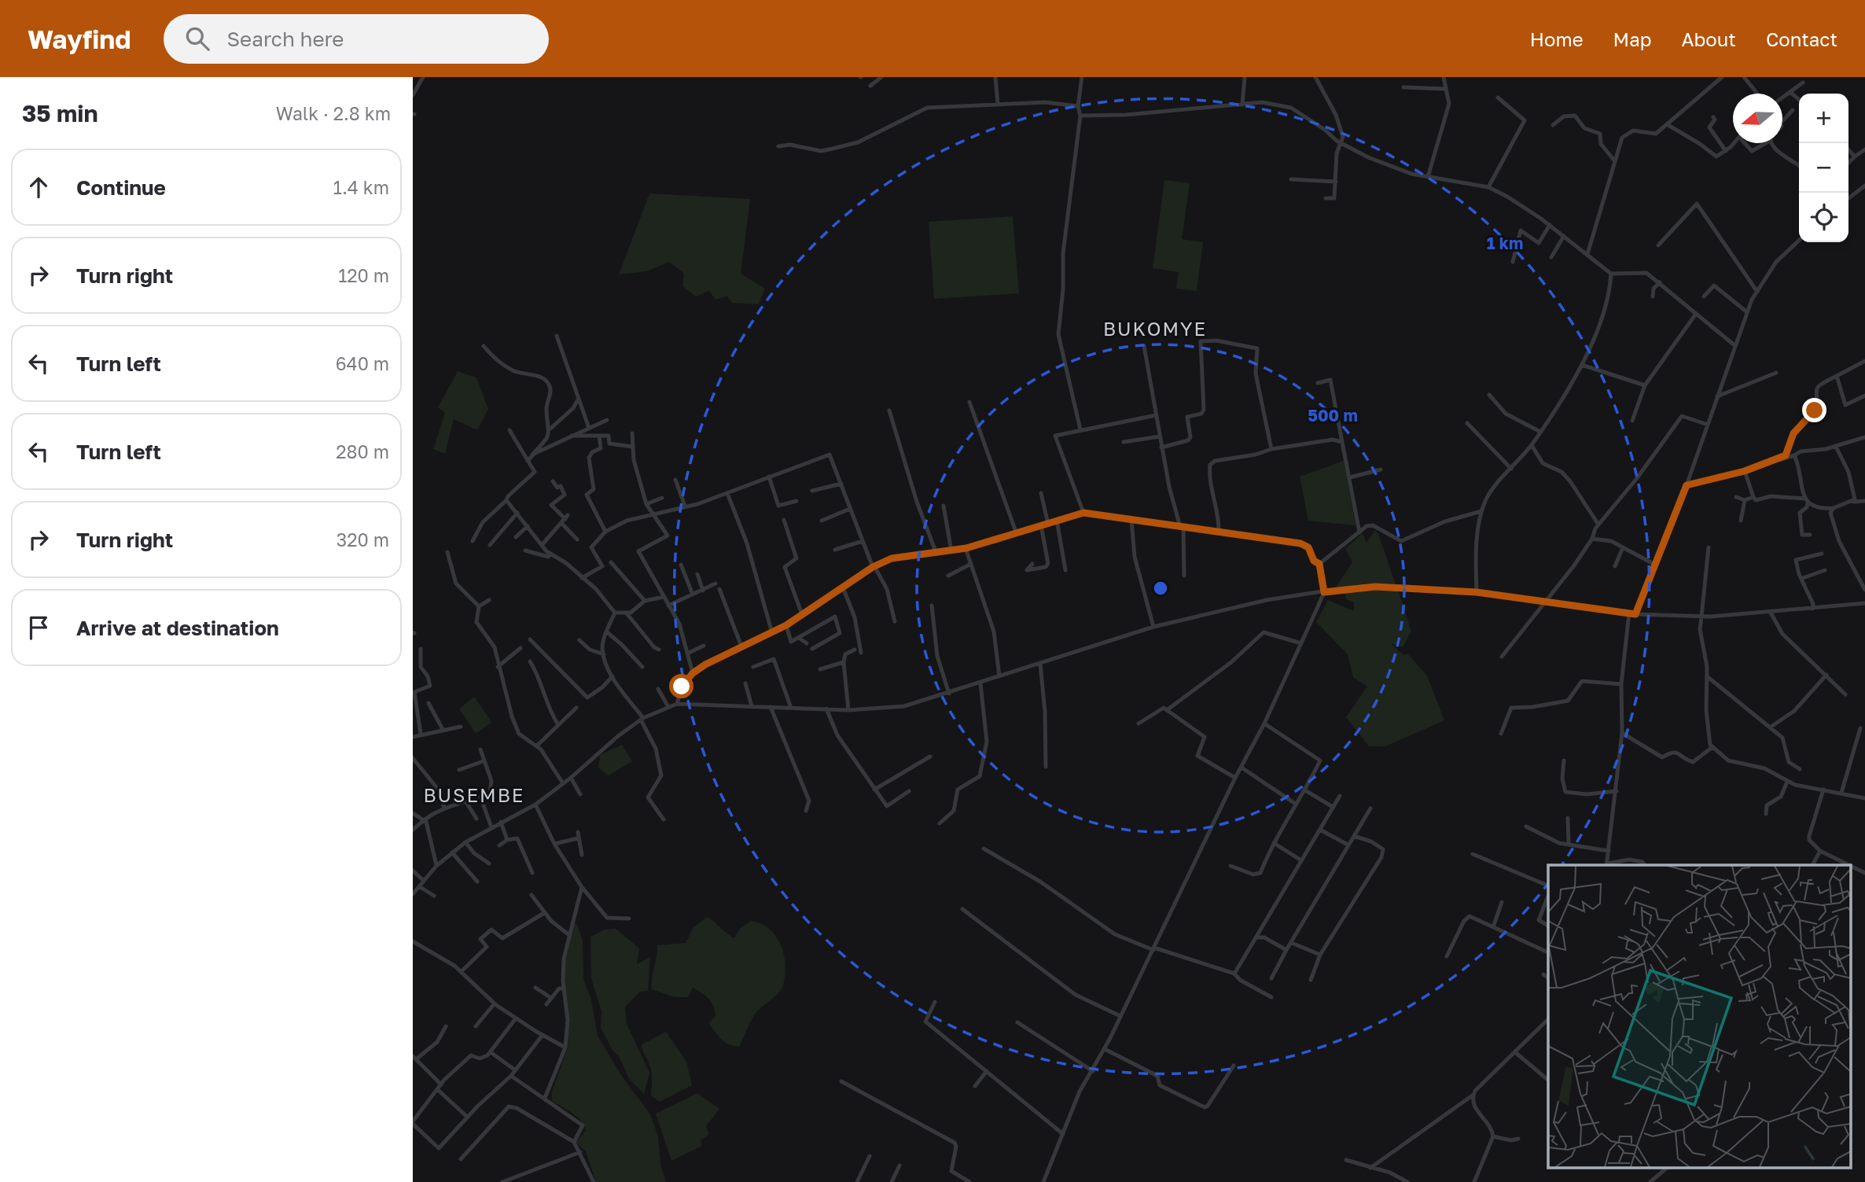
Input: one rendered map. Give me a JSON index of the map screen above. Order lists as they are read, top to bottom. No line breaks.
{"districts":["BUKOMYE","BUSEMBE"],"north":"left","page":{"header":"Wayfind","search":"Search here","nav":["Home","Map","About","Contact"],"heading":["35 min","Walk · 2.8 km"],"map_buttons":["+","−"],"list":[["Continue","1.4 km"],["Turn right","120 m"],["Turn left","640 m"],["Turn left","280 m"],["Turn right","320 m"],"Arrive at destination"]},"rings":["1 km","500 m"]}
